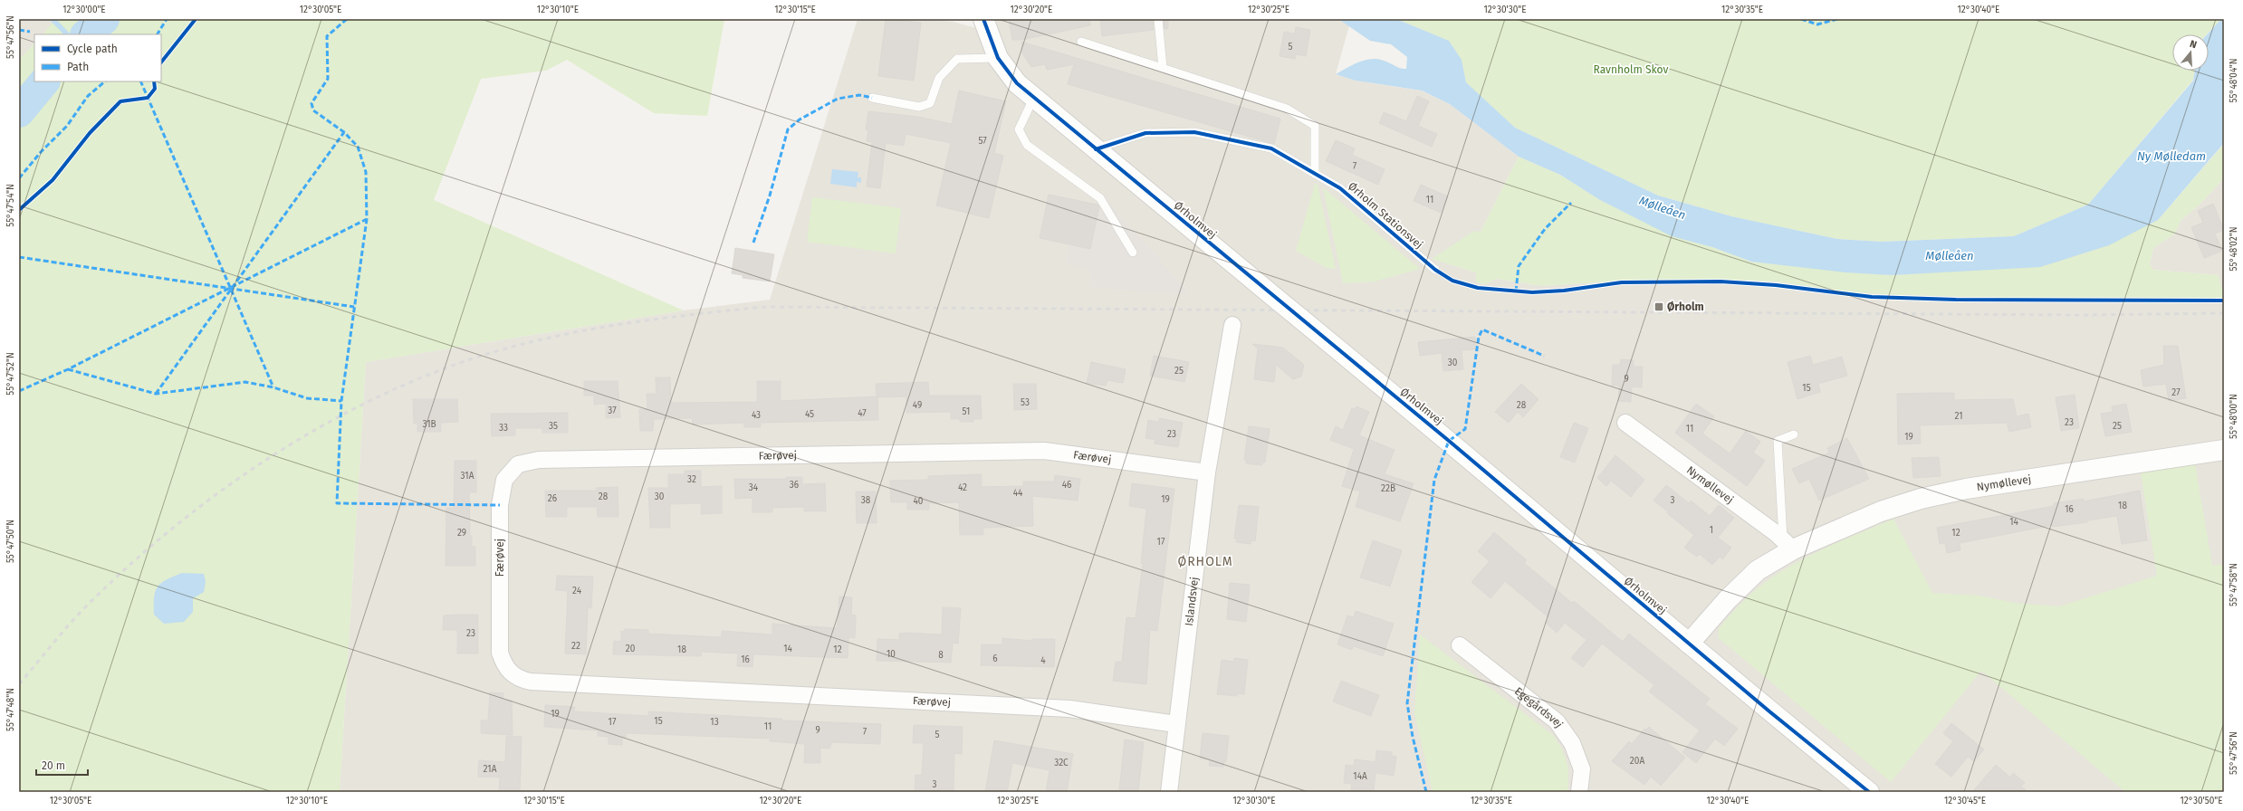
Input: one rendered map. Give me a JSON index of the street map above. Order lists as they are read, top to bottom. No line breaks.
{"streets":{"street":["Ørholmvej","Færøvej","Nymøllevej","Islandsvej","Egegårdsvej"],"lane":["Ørholm Stationsvej"]},"crossings":[["Ørholm Stationsvej","Ørholmvej"],["Ørholmvej","Nymøllevej"],["Færøvej","Islandsvej"]],"districts":["ØRHOLM"],"water":["Ny Mølledam","Mølleåen"],"parks":["Ravnholm Skov"],"places":{"transit":["Ørholm"]},"house_numbers":["5","57","7","11","30","25","9","15","27","53","49","28","37","51","47","45","43","21","23","31B","35","25","33","11","23","19","31A","32","36","46","34","42","22B","44","28","30","26","19","38","3","40","18","16","14","1","29","12","17","24","23","22","20","14","18","12","10","8","6","16","4","19","15","17","13","11","9","7","5","20A","32C","21A","14A","3"],"legend":["Cycle path","Path"],"scale_bar":"20 m","north":"top","coordinates":["12°30'00\"E","12°30'05\"E","12°30'10\"E","12°30'15\"E","12°30'20\"E","12°30'25\"E","12°30'30\"E","12°30'35\"E","12°30'40\"E","55°47'56\"N","55°48'04\"N","55°47'54\"N","55°48'02\"N","55°47'52\"N","55°48'00\"N","55°47'50\"N","55°47'58\"N","55°47'48\"N","12°30'45\"E","12°30'50\"E"]}
